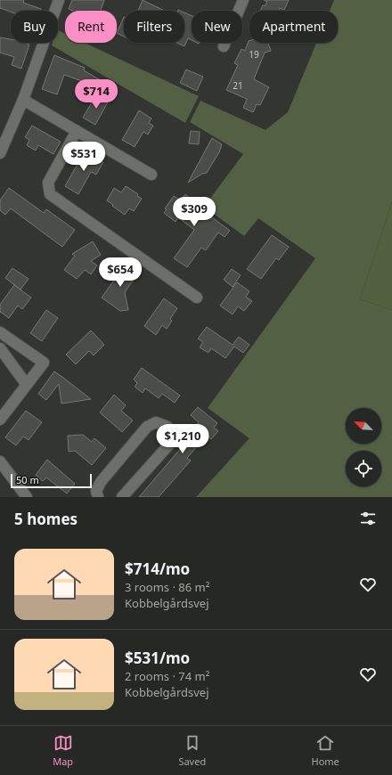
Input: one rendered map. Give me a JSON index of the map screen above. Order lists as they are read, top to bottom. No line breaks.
{"house_numbers":["19","21"],"scale_bar":"50 m","north":"top left","page":{"chip":["Buy","Rent","Filters","New","Apartment"],"price":["$714","$531","$309","$654","$1,210"],"scale":"50 m","heading":"5 homes","list":[{"name":"$714/mo","note":"3 rooms · 86 m² · Kobbelgårdsvej"},{"name":"$531/mo","note":"2 rooms · 74 m² · Kobbelgårdsvej"}],"tabs":["Map","Saved","Home"]}}
